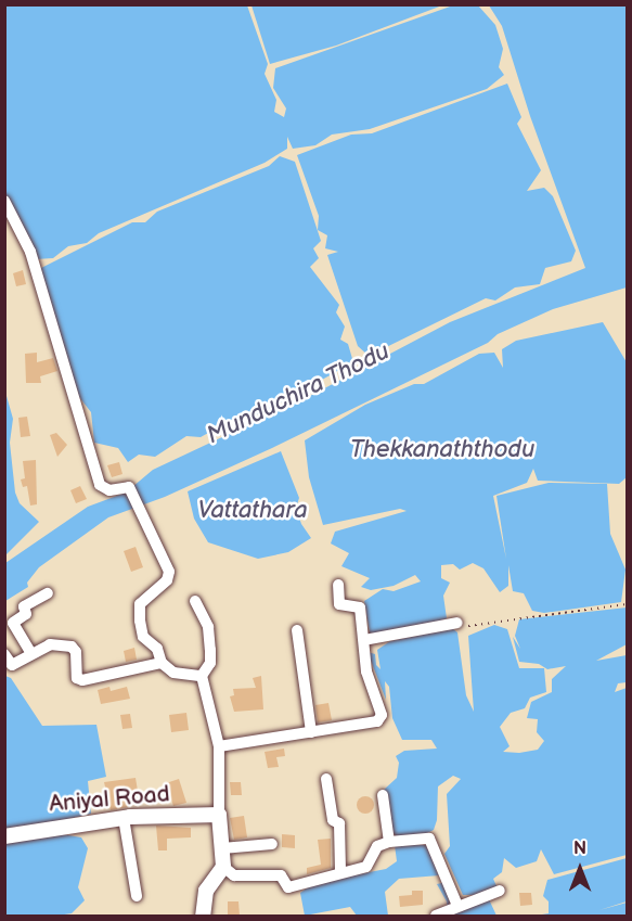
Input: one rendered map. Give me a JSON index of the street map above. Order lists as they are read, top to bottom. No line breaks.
{"streets":{"main road":["Aniyal Road"]},"water":["Munduchira Thodu","Thekkanaththodu","Vattathara"],"north":"top"}
